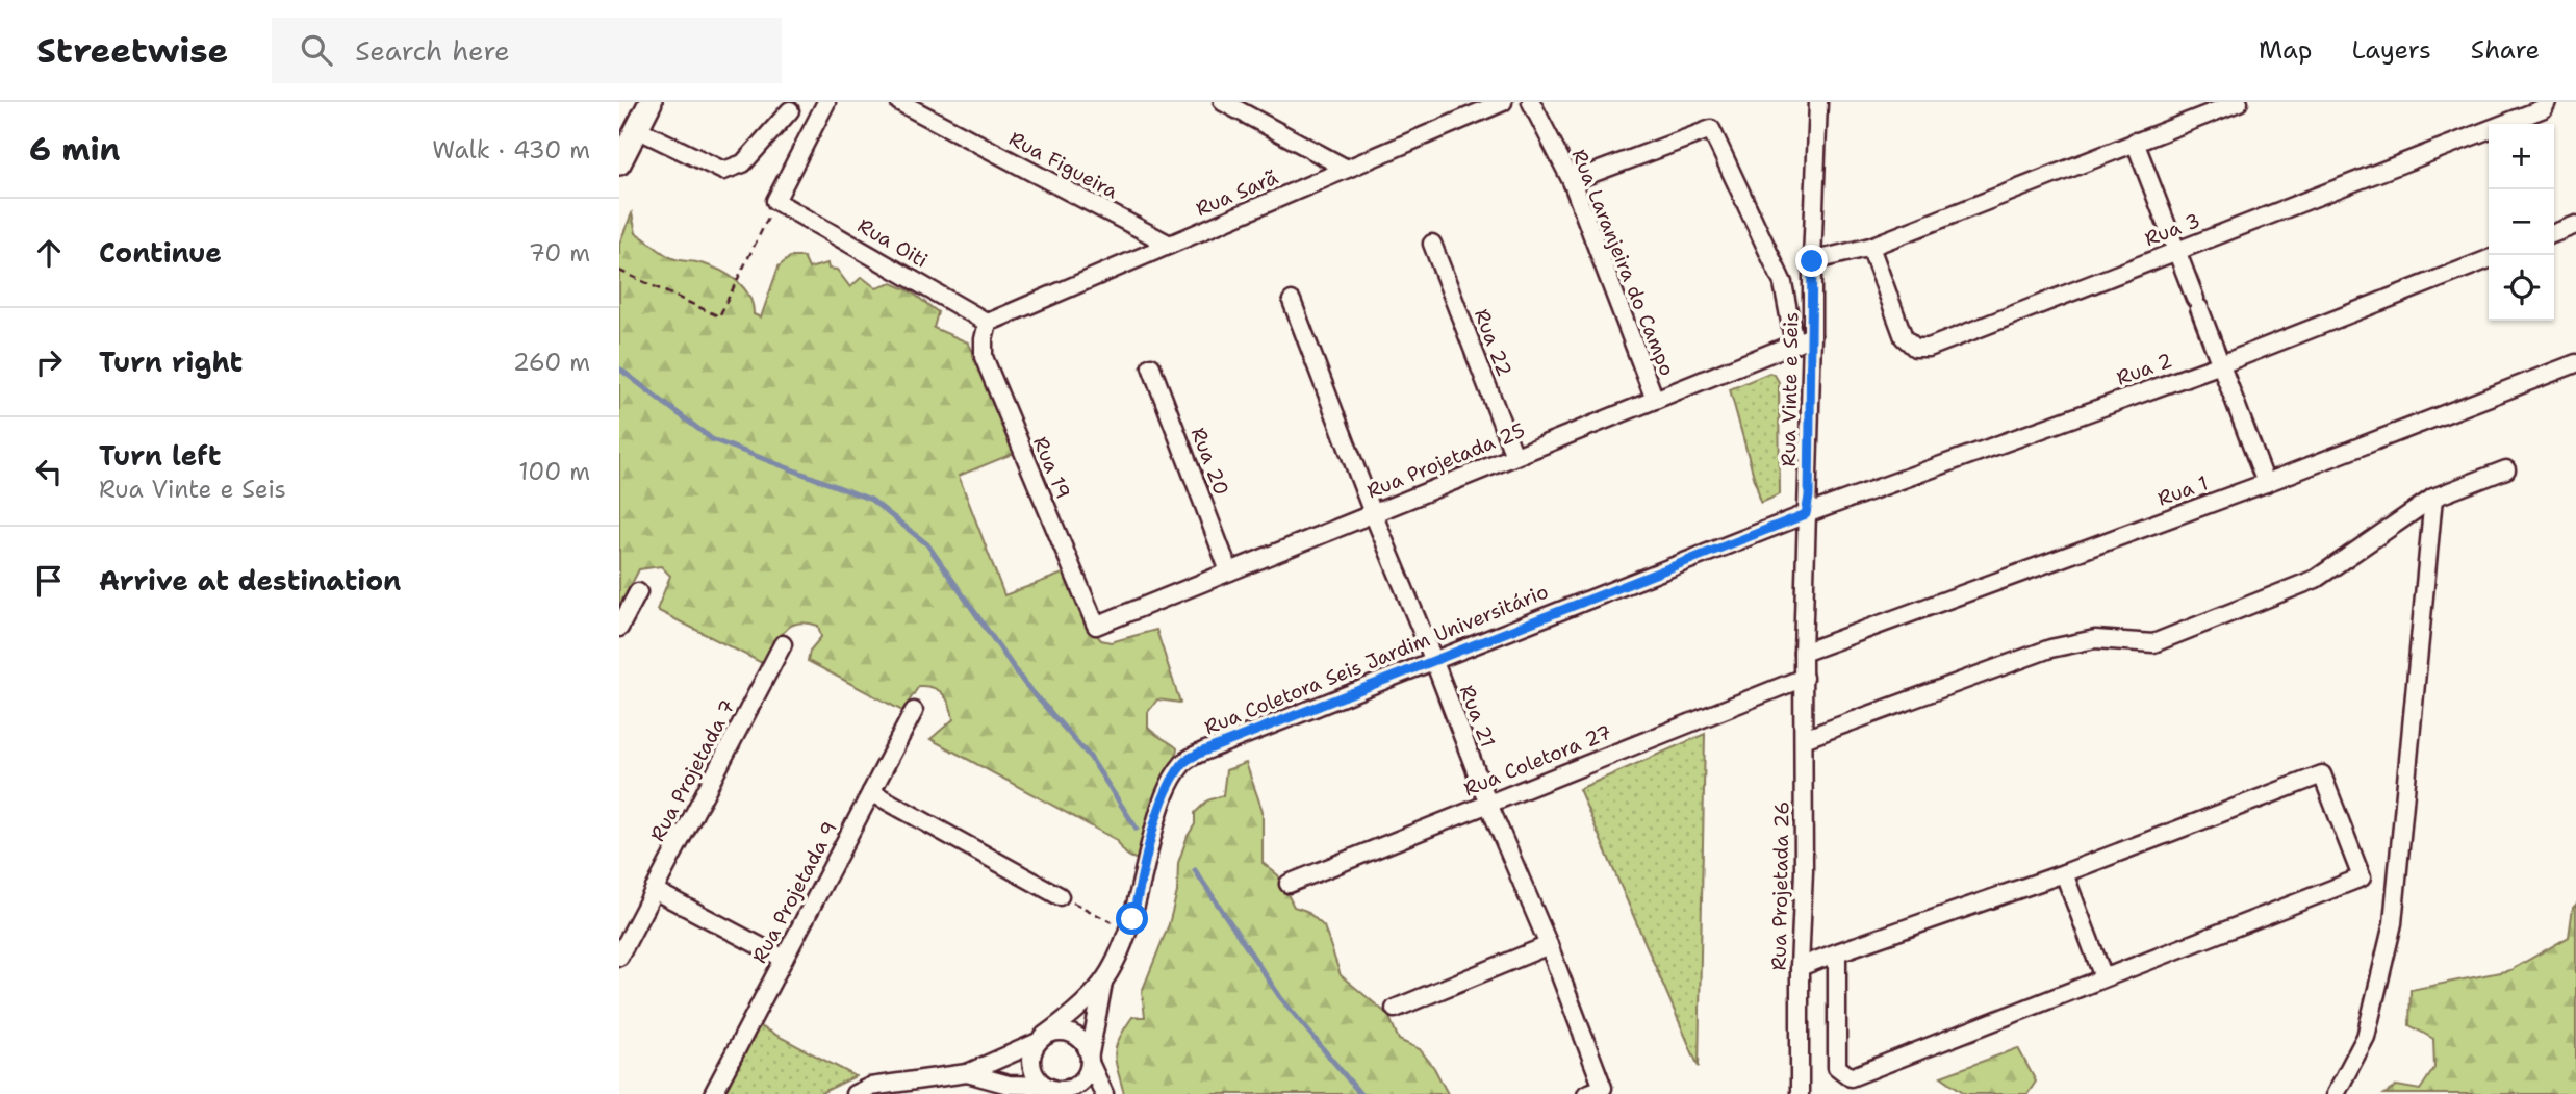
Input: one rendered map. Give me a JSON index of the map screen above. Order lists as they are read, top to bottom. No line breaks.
{"streets":{"street":["Rua Figueira","Rua Sarã","Rua 3","Rua Oiti","Rua Laranjeira do Campo","Rua 22","Rua 2","Rua Vinte e Seis","Rua Projetada 25","Rua 20","Rua 19","Rua 1","Rua Coletora Seis Jardim Universitário","Rua 21","Rua Coletora 27","Rua Projetada 7","Rua Projetada 26","Rua Projetada 9"]},"crossings":[["Rua Figueira","Rua Sarã"],["Rua Sarã","Rua Oiti"],["Rua Sarã","Rua 19"],["Rua Oiti","Rua 19"],["Rua Laranjeira do Campo","Rua Projetada 25"],["Rua 22","Rua Projetada 25"],["Rua 2","Rua Vinte e Seis"],["Rua 2","Rua Coletora Seis Jardim Universitário"],["Rua Vinte e Seis","Rua Projetada 25"],["Rua Vinte e Seis","Rua 1"],["Rua Vinte e Seis","Rua Coletora Seis Jardim Universitário"],["Rua Vinte e Seis","Rua Coletora 27"],["Rua Vinte e Seis","Rua Projetada 26"],["Rua Projetada 25","Rua 20"],["Rua Projetada 25","Rua 19"],["Rua Projetada 25","Rua 21"],["Rua Coletora Seis Jardim Universitário","Rua 21"],["Rua 21","Rua Coletora 27"],["Rua Coletora 27","Rua Projetada 26"]],"page":{"header":"Streetwise","search":"Search here","nav":["Map","Layers","Share"],"heading":["6 min","Walk · 430 m"],"map_buttons":["+","−"],"list":[["Continue","70 m"],["Turn right","260 m"],["Turn left","Rua Vinte e Seis","100 m"],"Arrive at destination"]}}
